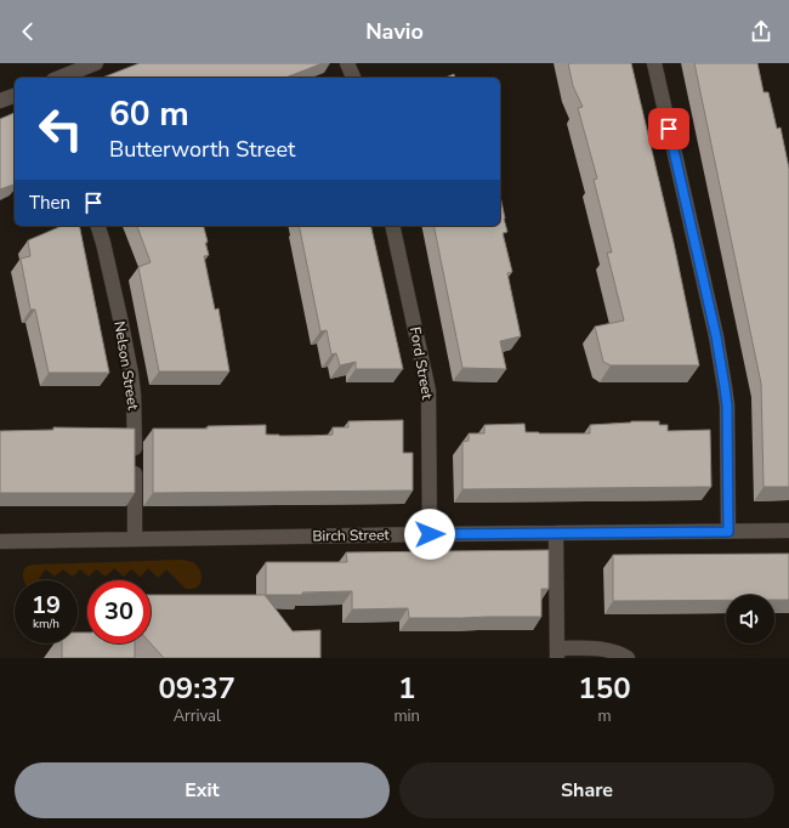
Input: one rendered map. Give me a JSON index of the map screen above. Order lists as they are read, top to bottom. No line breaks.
{"streets":{"street":["Ford Street","Nelson Street","Birch Street"]},"crossings":[["Ford Street","Birch Street"],["Nelson Street","Birch Street"]],"page":{"header":"Navio","turn":["60 m","Butterworth Street"],"then":"Then","speed":"19 km/h","limit":"30","eta":["09:37","Arrival","1","min","150","m"],"buttons":["Exit","Share"]}}
